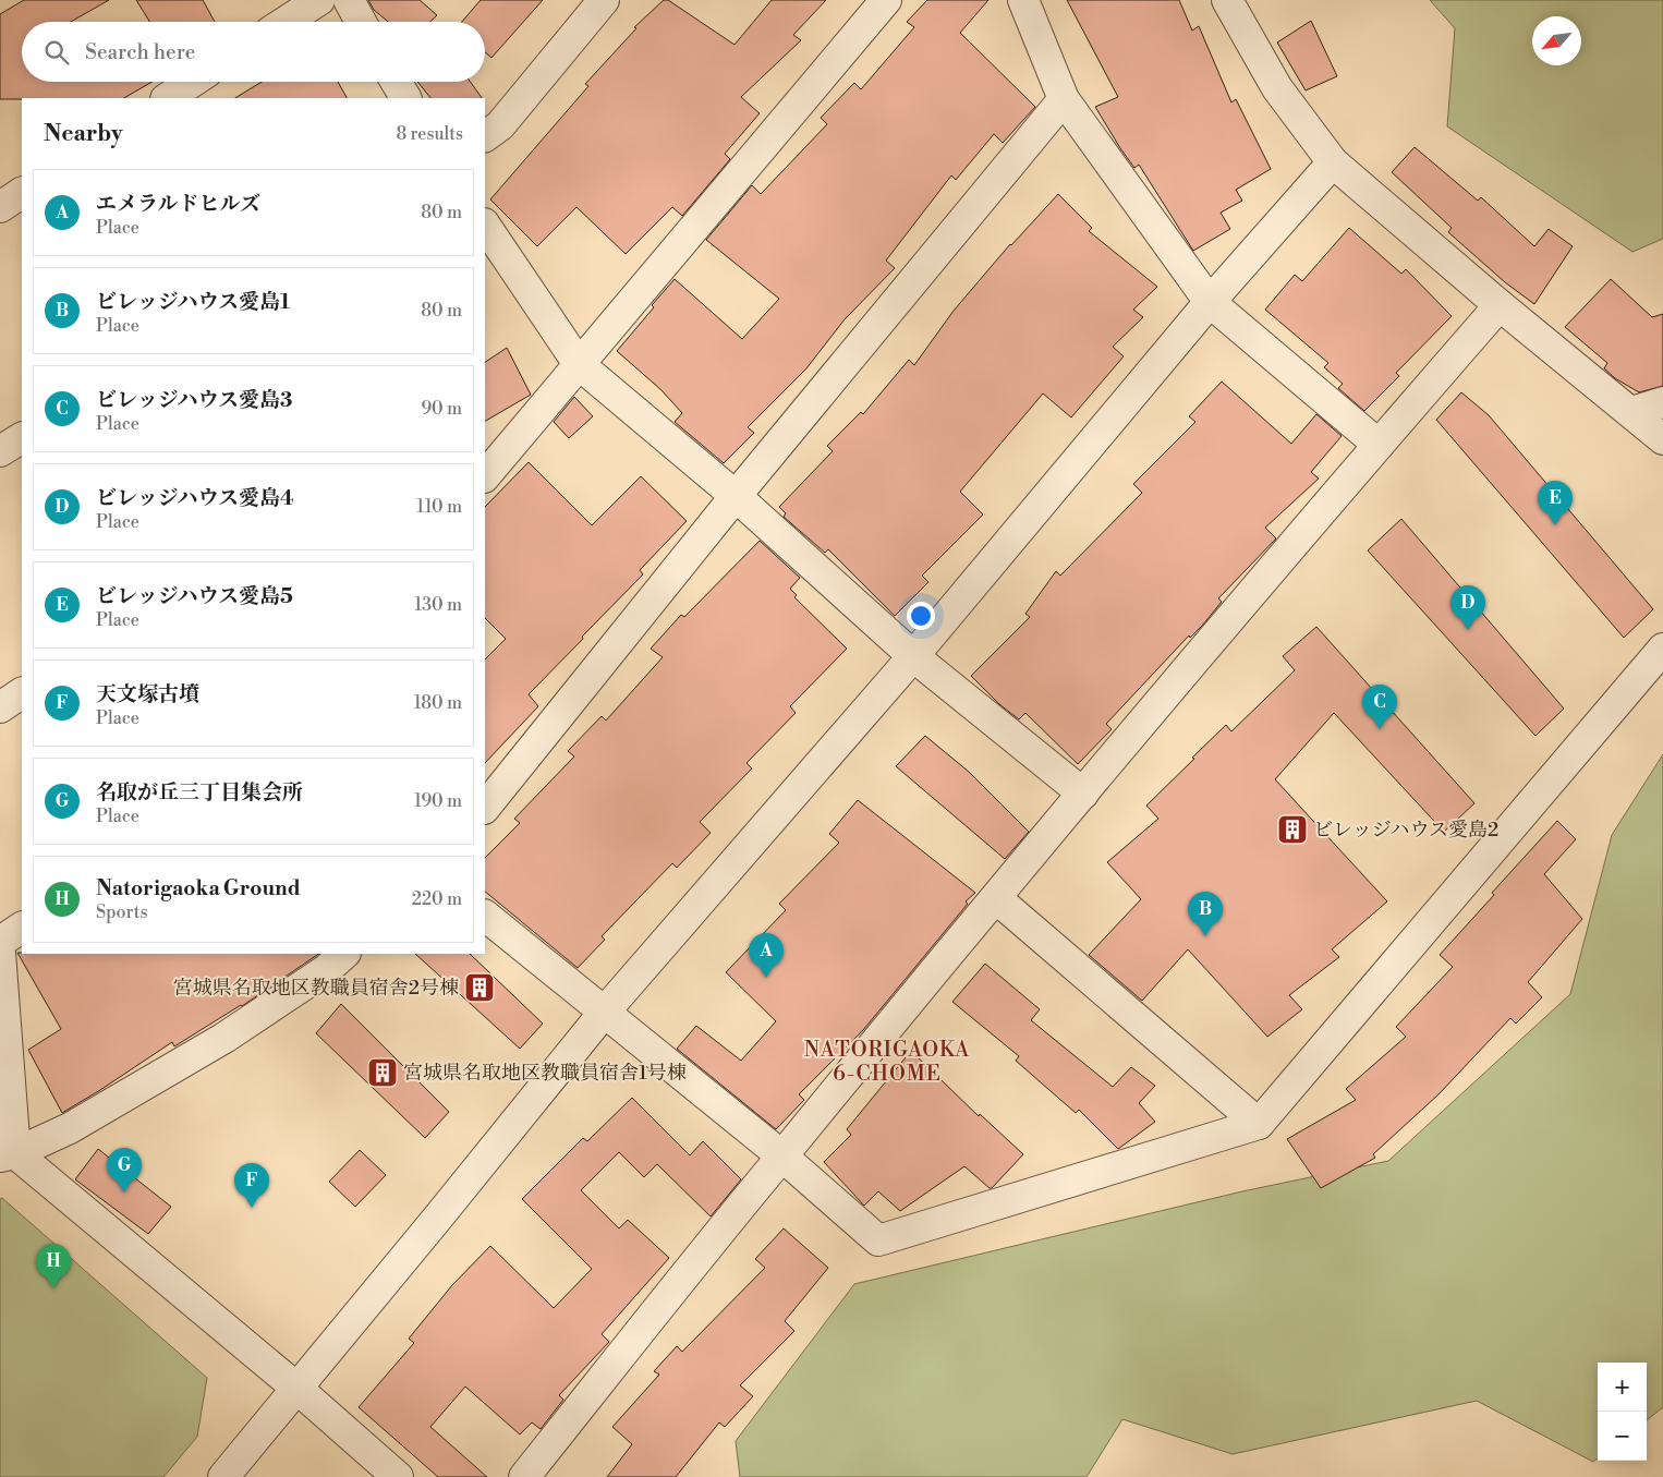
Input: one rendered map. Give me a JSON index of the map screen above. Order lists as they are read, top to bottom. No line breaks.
{"districts":["NATORIGAOKA 6-CHOME"],"places":{"building":["ビレッジハウス愛島2","宮城県名取地区教職員宿舎2号棟","宮城県名取地区教職員宿舎1号棟"]},"north":"bottom left","page":{"search":"Search here","heading":["Nearby","8 results"],"list":[{"mark":"A","name":"エメラルドヒルズ","note":"Place","value":"80 m"},{"mark":"B","name":"ビレッジハウス愛島1","note":"Place","value":"80 m"},{"mark":"C","name":"ビレッジハウス愛島3","note":"Place","value":"90 m"},{"mark":"D","name":"ビレッジハウス愛島4","note":"Place","value":"110 m"},{"mark":"E","name":"ビレッジハウス愛島5","note":"Place","value":"130 m"},{"mark":"F","name":"天文塚古墳","note":"Place","value":"180 m"},{"mark":"G","name":"名取が丘三丁目集会所","note":"Place","value":"190 m"},{"mark":"H","name":"Natorigaoka Ground","note":"Sports","value":"220 m"}],"pins":["E","D","C","B","A","G","F","H"],"map_buttons":["+","−"]}}
